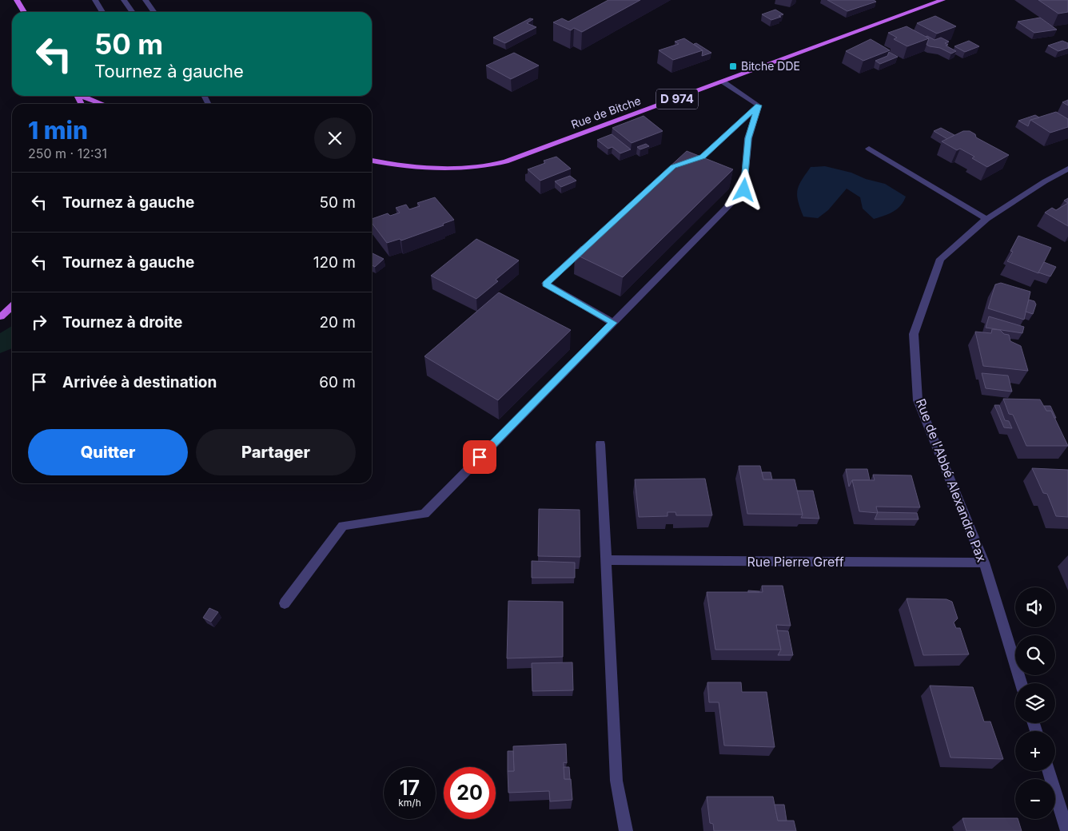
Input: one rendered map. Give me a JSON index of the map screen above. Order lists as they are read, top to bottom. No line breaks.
{"streets":{"main road":["D 974","Rue de Bitche"],"street":["Rue de l'Abbé Alexandre Pax","Rue Pierre Greff"]},"crossings":[["Rue de l'Abbé Alexandre Pax","Rue Pierre Greff"]],"places":{"transit":["Bitche DDE"]},"page":{"turn":["50 m","Tournez à gauche"],"heading":["1 min","250 m · 12:31"],"list":[{"name":"Tournez à gauche","value":"50 m"},{"name":"Tournez à gauche","value":"120 m"},{"name":"Tournez à droite","value":"20 m"},{"name":"Arrivée à destination","value":"60 m"}],"buttons":["Quitter","Partager"],"map_buttons":["+","−"],"speed":"17 km/h","limit":"20"}}
